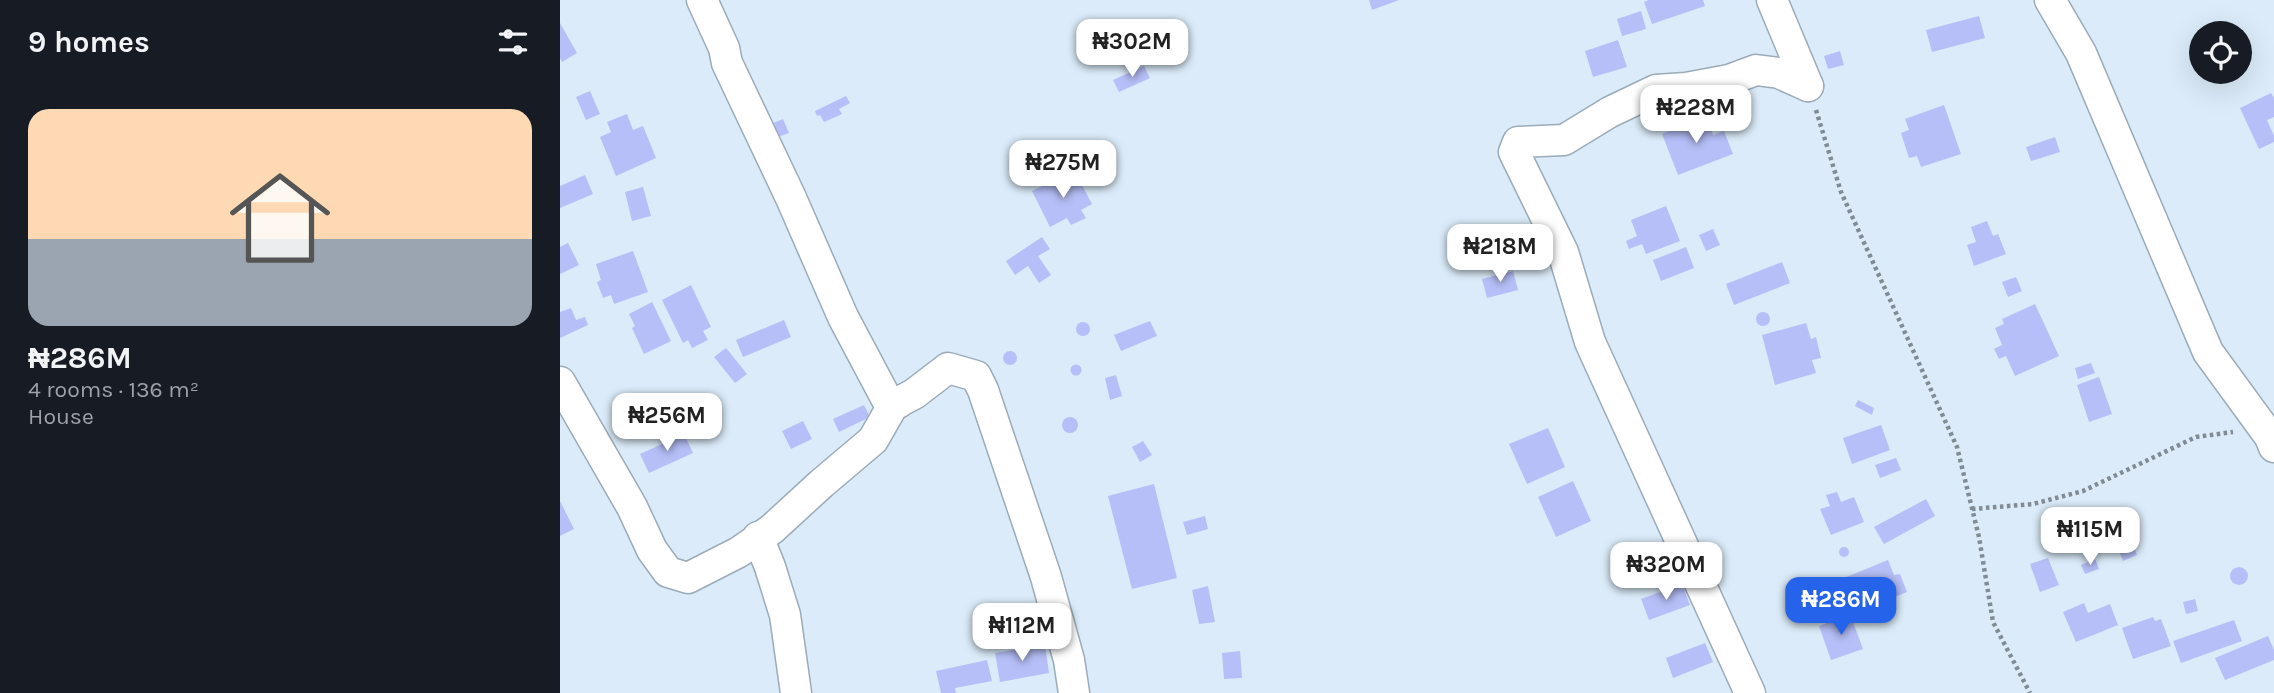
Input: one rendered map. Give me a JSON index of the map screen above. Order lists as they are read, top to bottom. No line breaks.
{"page":{"heading":"9 homes","price":["₦302M","₦228M","₦275M","₦218M","₦256M","₦115M","₦320M","₦286M","₦112M"],"list":[{"name":"₦286M","note":"4 rooms · 136 m² · House"}]}}
